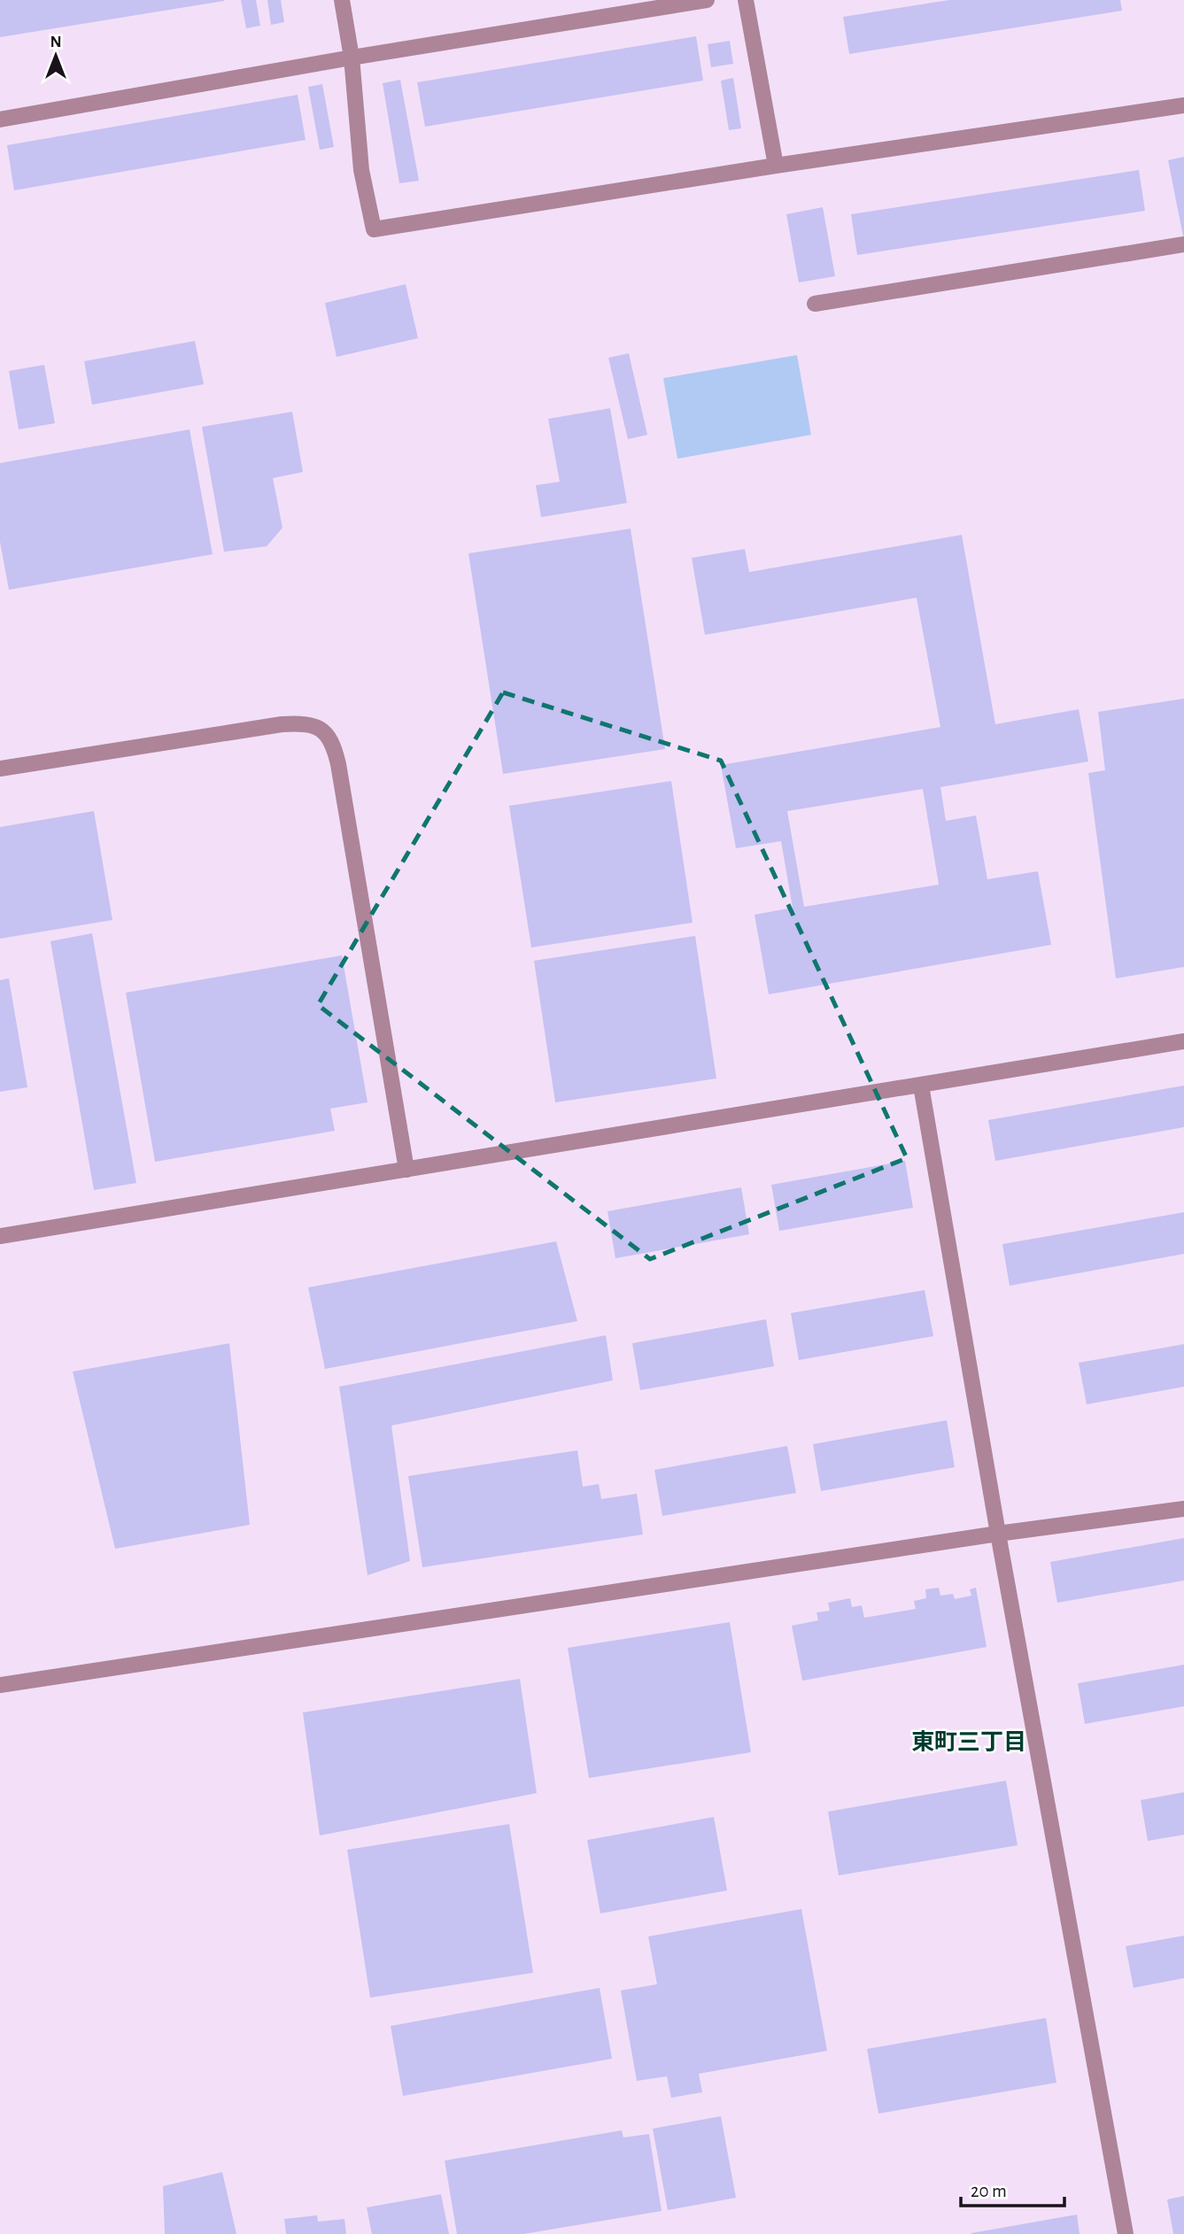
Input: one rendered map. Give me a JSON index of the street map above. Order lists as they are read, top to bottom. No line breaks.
{"districts":["東町三丁目"],"scale_bar":"20 m","north":"top"}
